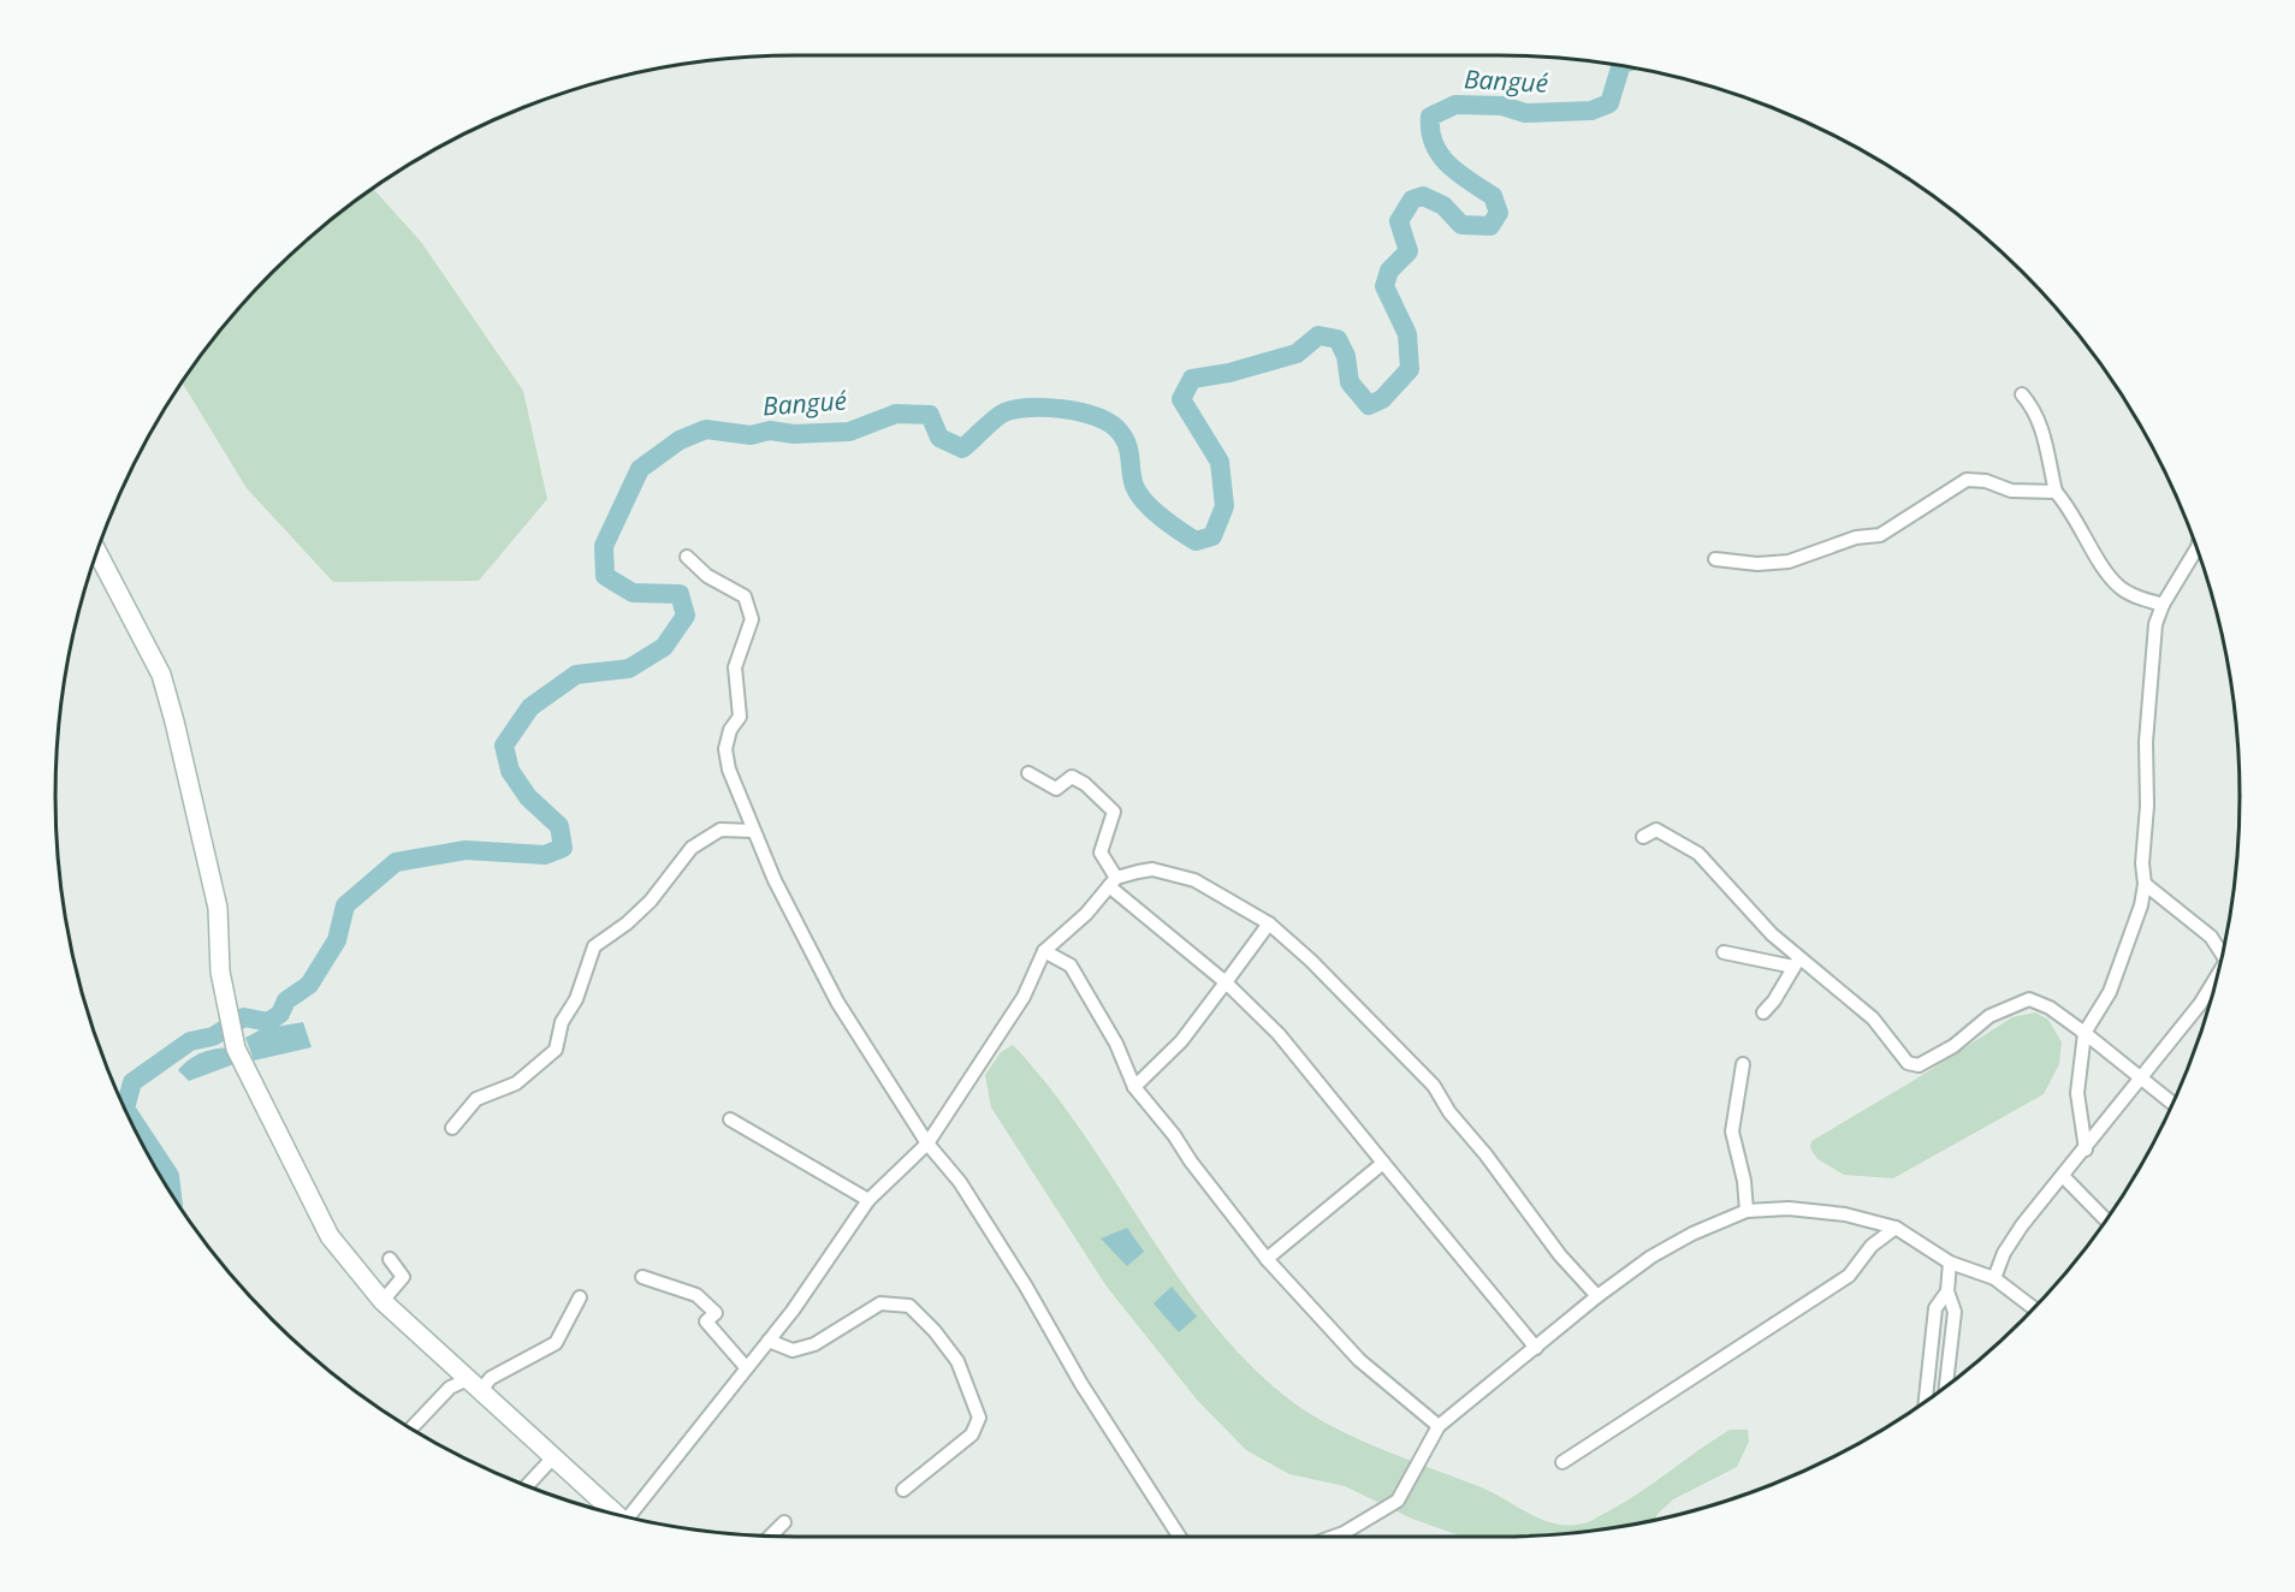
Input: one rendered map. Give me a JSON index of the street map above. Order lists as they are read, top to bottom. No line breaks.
{"water":["Bangué"]}
